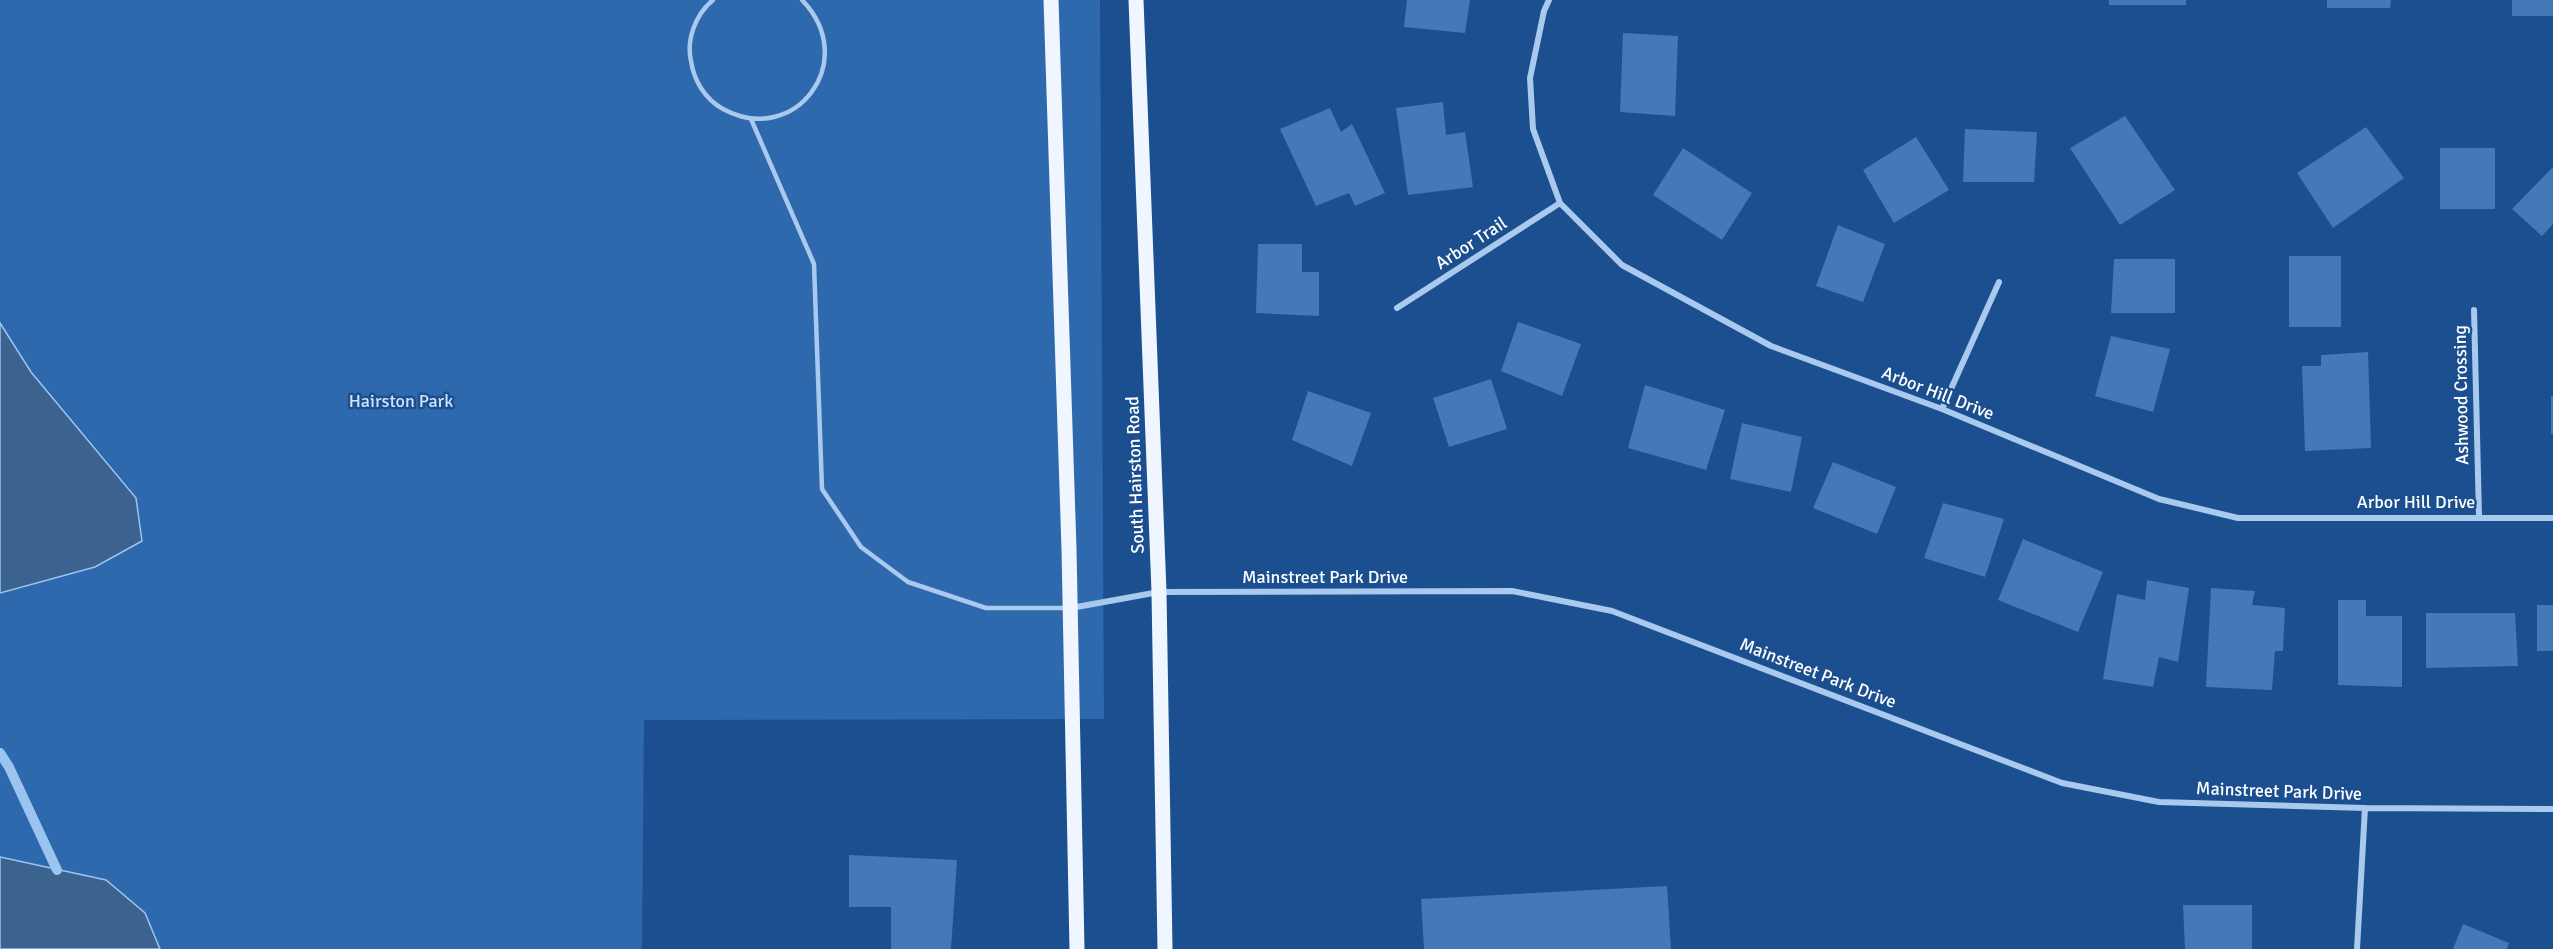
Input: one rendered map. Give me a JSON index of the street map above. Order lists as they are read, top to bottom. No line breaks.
{"streets":{"main road":["South Hairston Road"],"street":["Arbor Trail","Arbor Hill Drive","Ashwood Crossing","Mainstreet Park Drive"]},"crossings":[["Arbor Trail","Arbor Hill Drive"],["Arbor Hill Drive","Ashwood Crossing"],["South Hairston Road","Mainstreet Park Drive"]],"parks":["Hairston Park"]}
